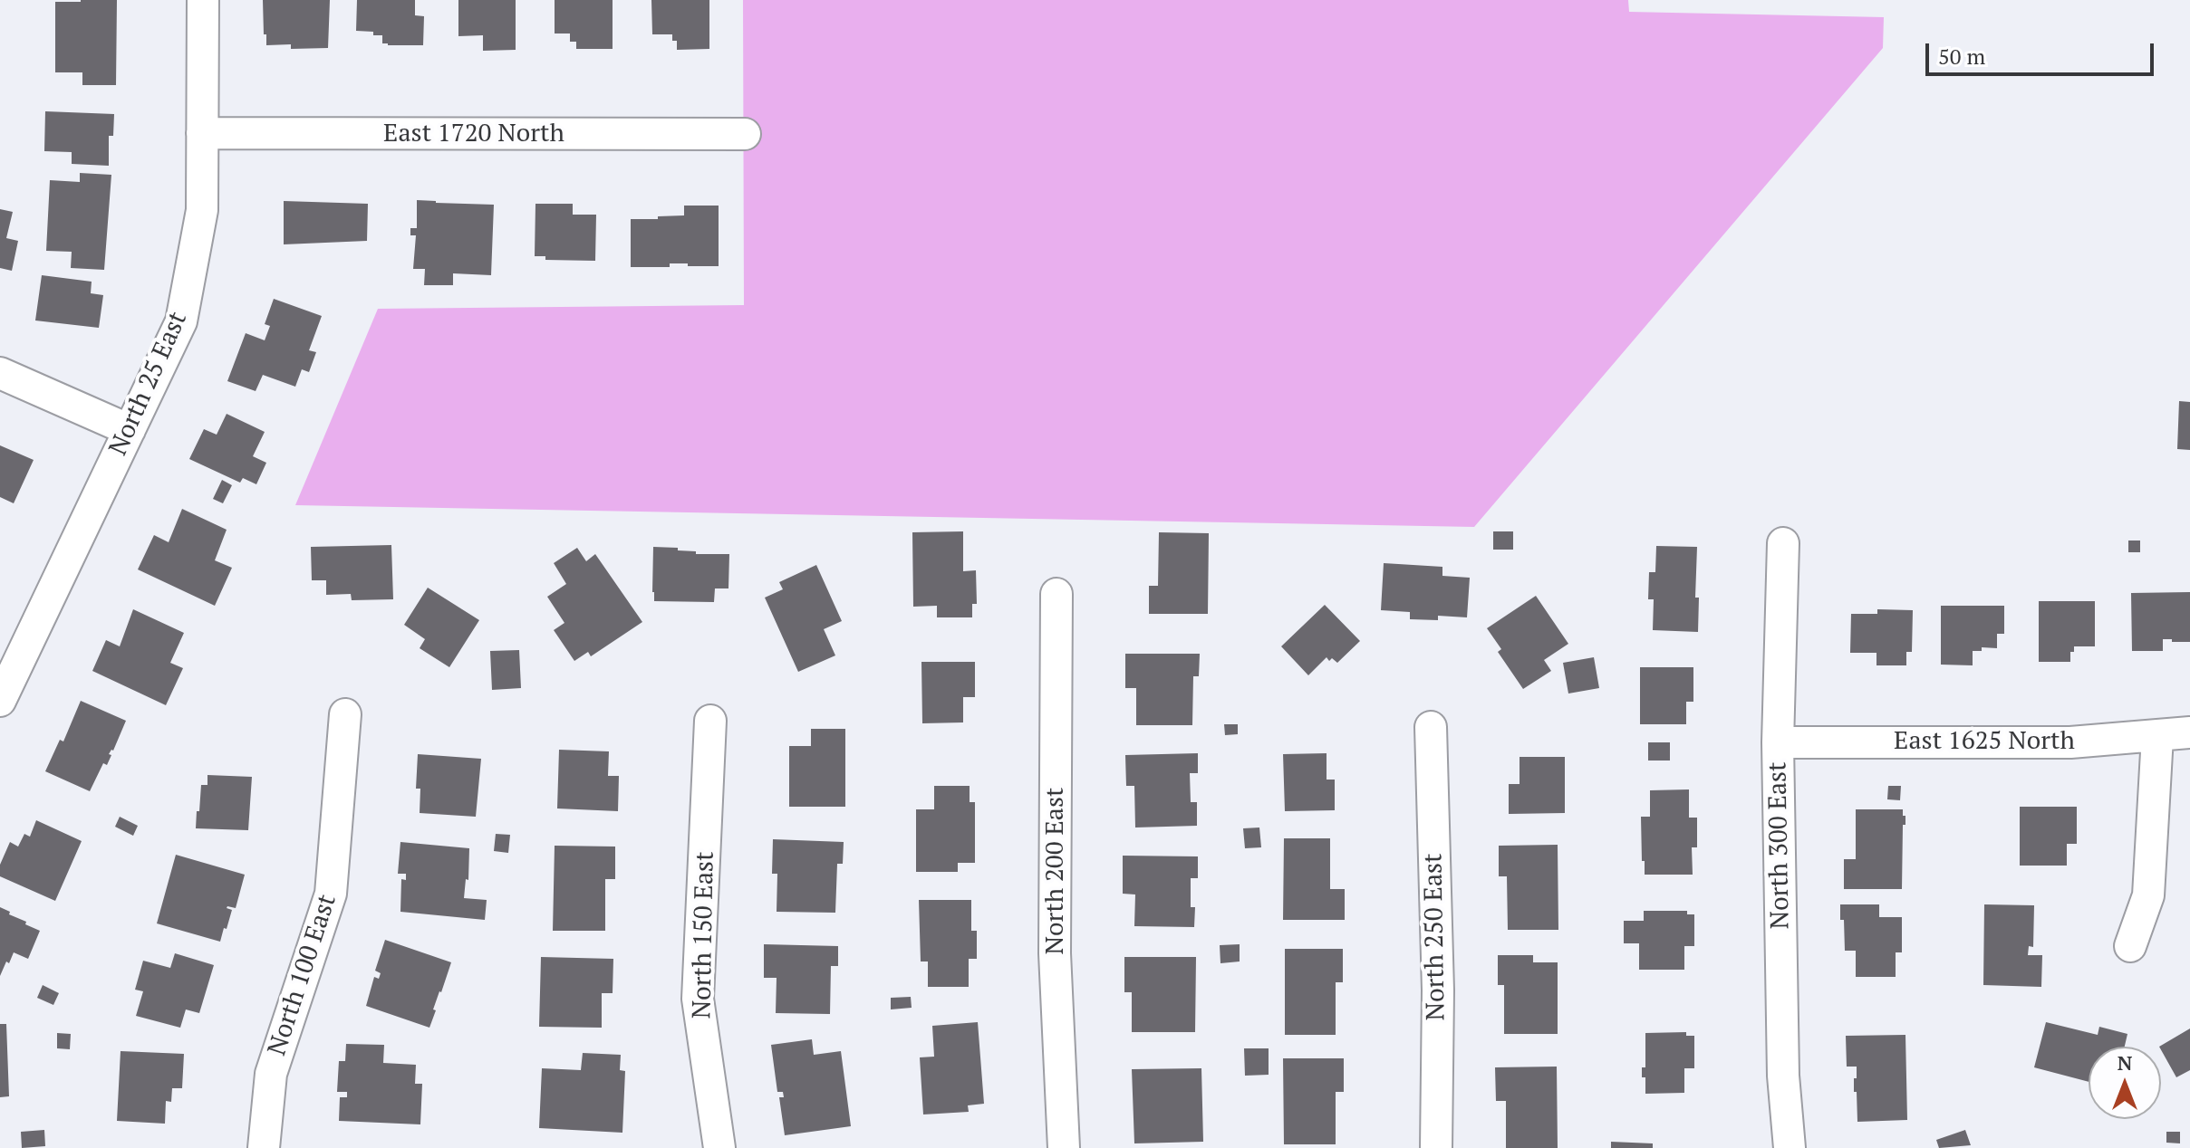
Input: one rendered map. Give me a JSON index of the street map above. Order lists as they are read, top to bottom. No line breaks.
{"streets":{"street":["East 1720 North","North 25 East","East 1625 North","North 300 East","North 200 East","North 150 East","North 250 East","North 100 East"]},"crossings":[["East 1720 North","North 25 East"],["East 1625 North","North 300 East"]],"scale_bar":"50 m","north":"top"}
